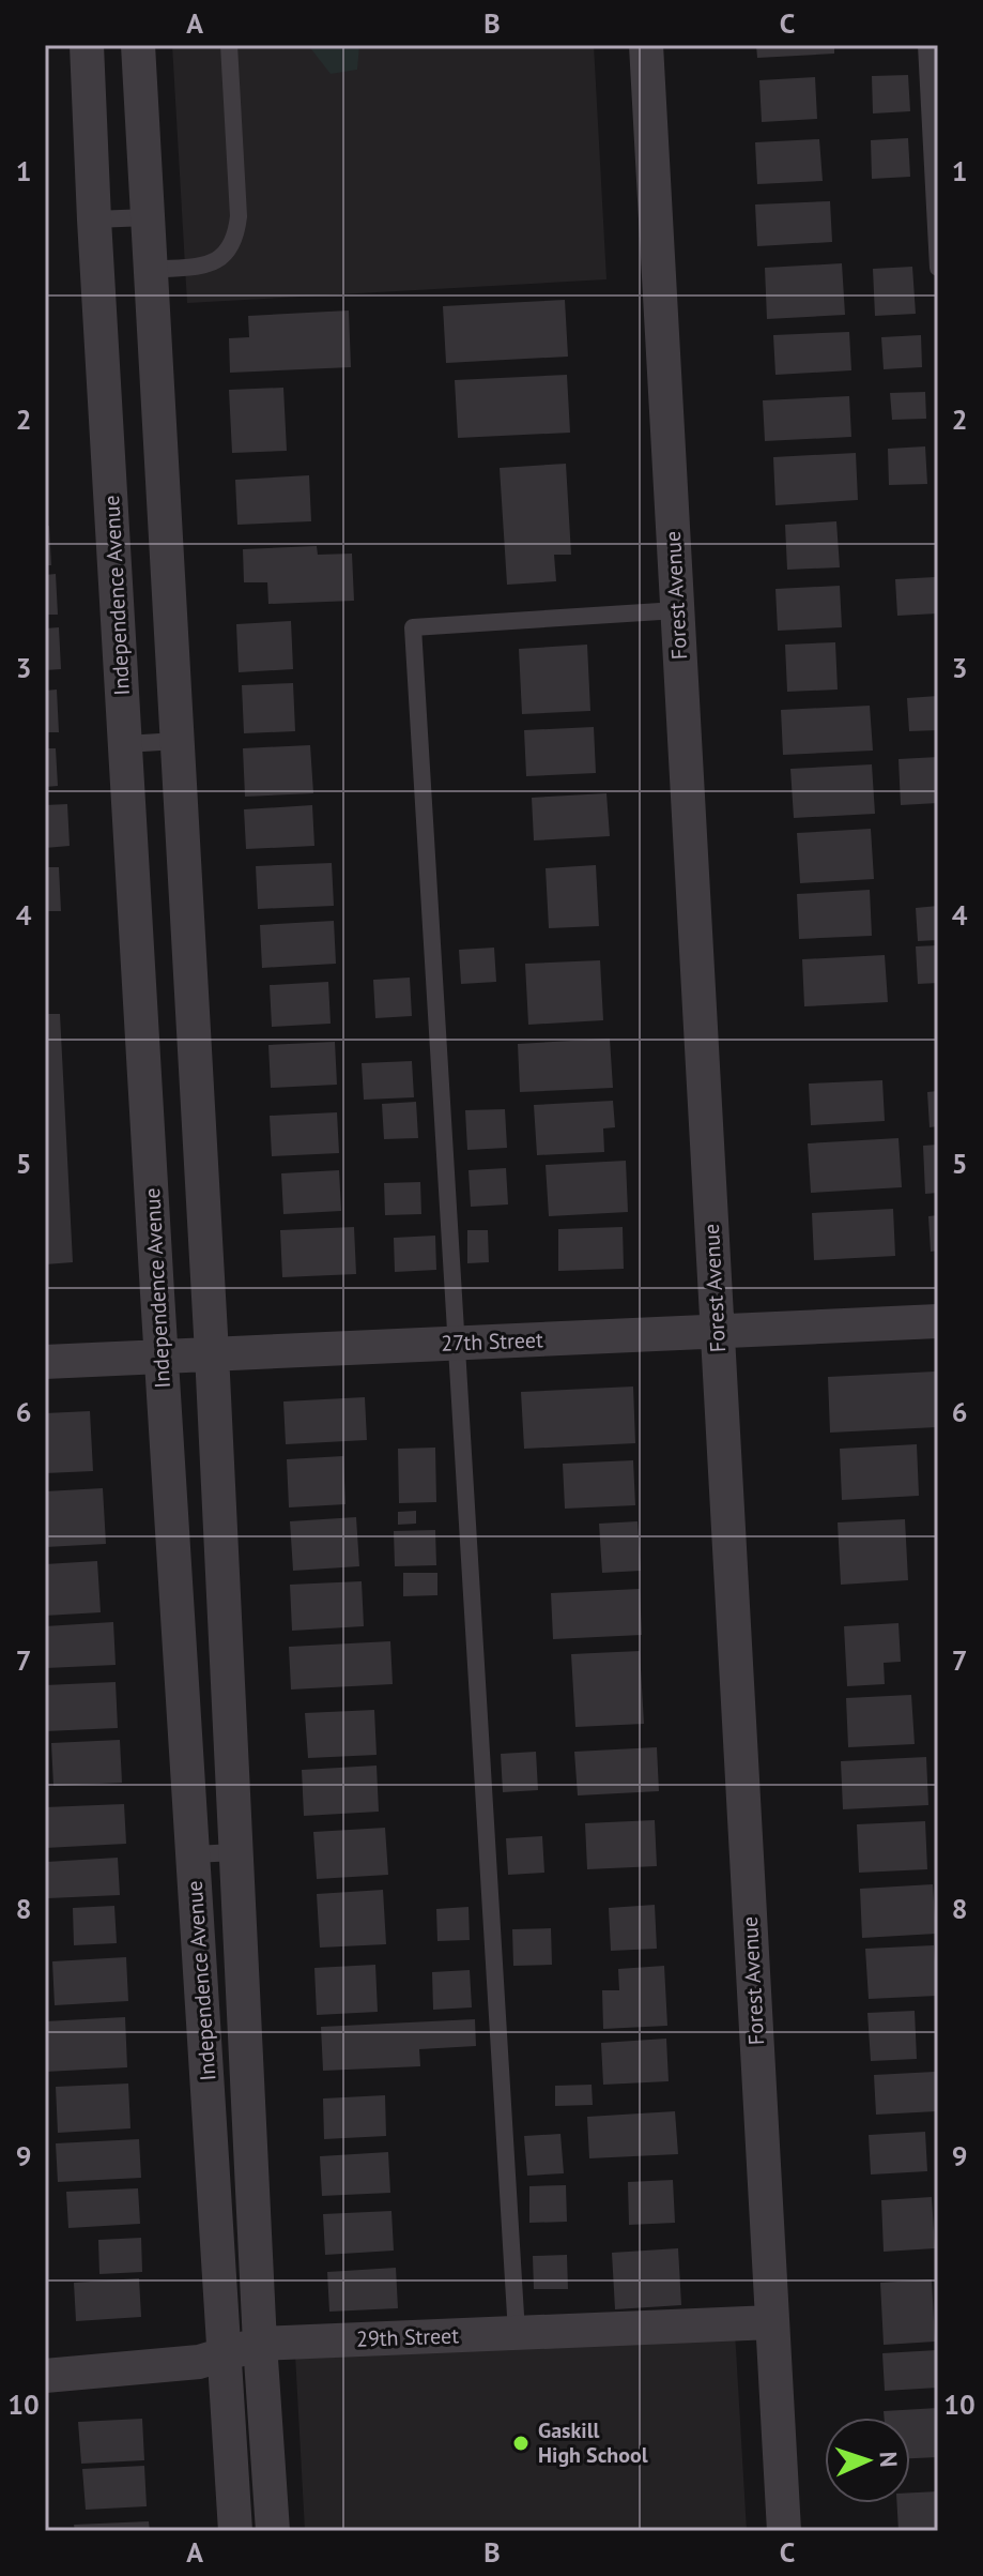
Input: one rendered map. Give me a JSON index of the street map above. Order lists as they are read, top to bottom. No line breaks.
{"streets":{"street":["Independence Avenue","Forest Avenue","27th Street","29th Street"]},"crossings":[["Independence Avenue","27th Street"],["Independence Avenue","29th Street"],["Forest Avenue","27th Street"],["Forest Avenue","29th Street"]],"places":["Gaskill High School"],"north":"right","grid":{"columns":["A","B","C"],"rows":["1","2","3","4","5","6","7","8","9","10"]}}
